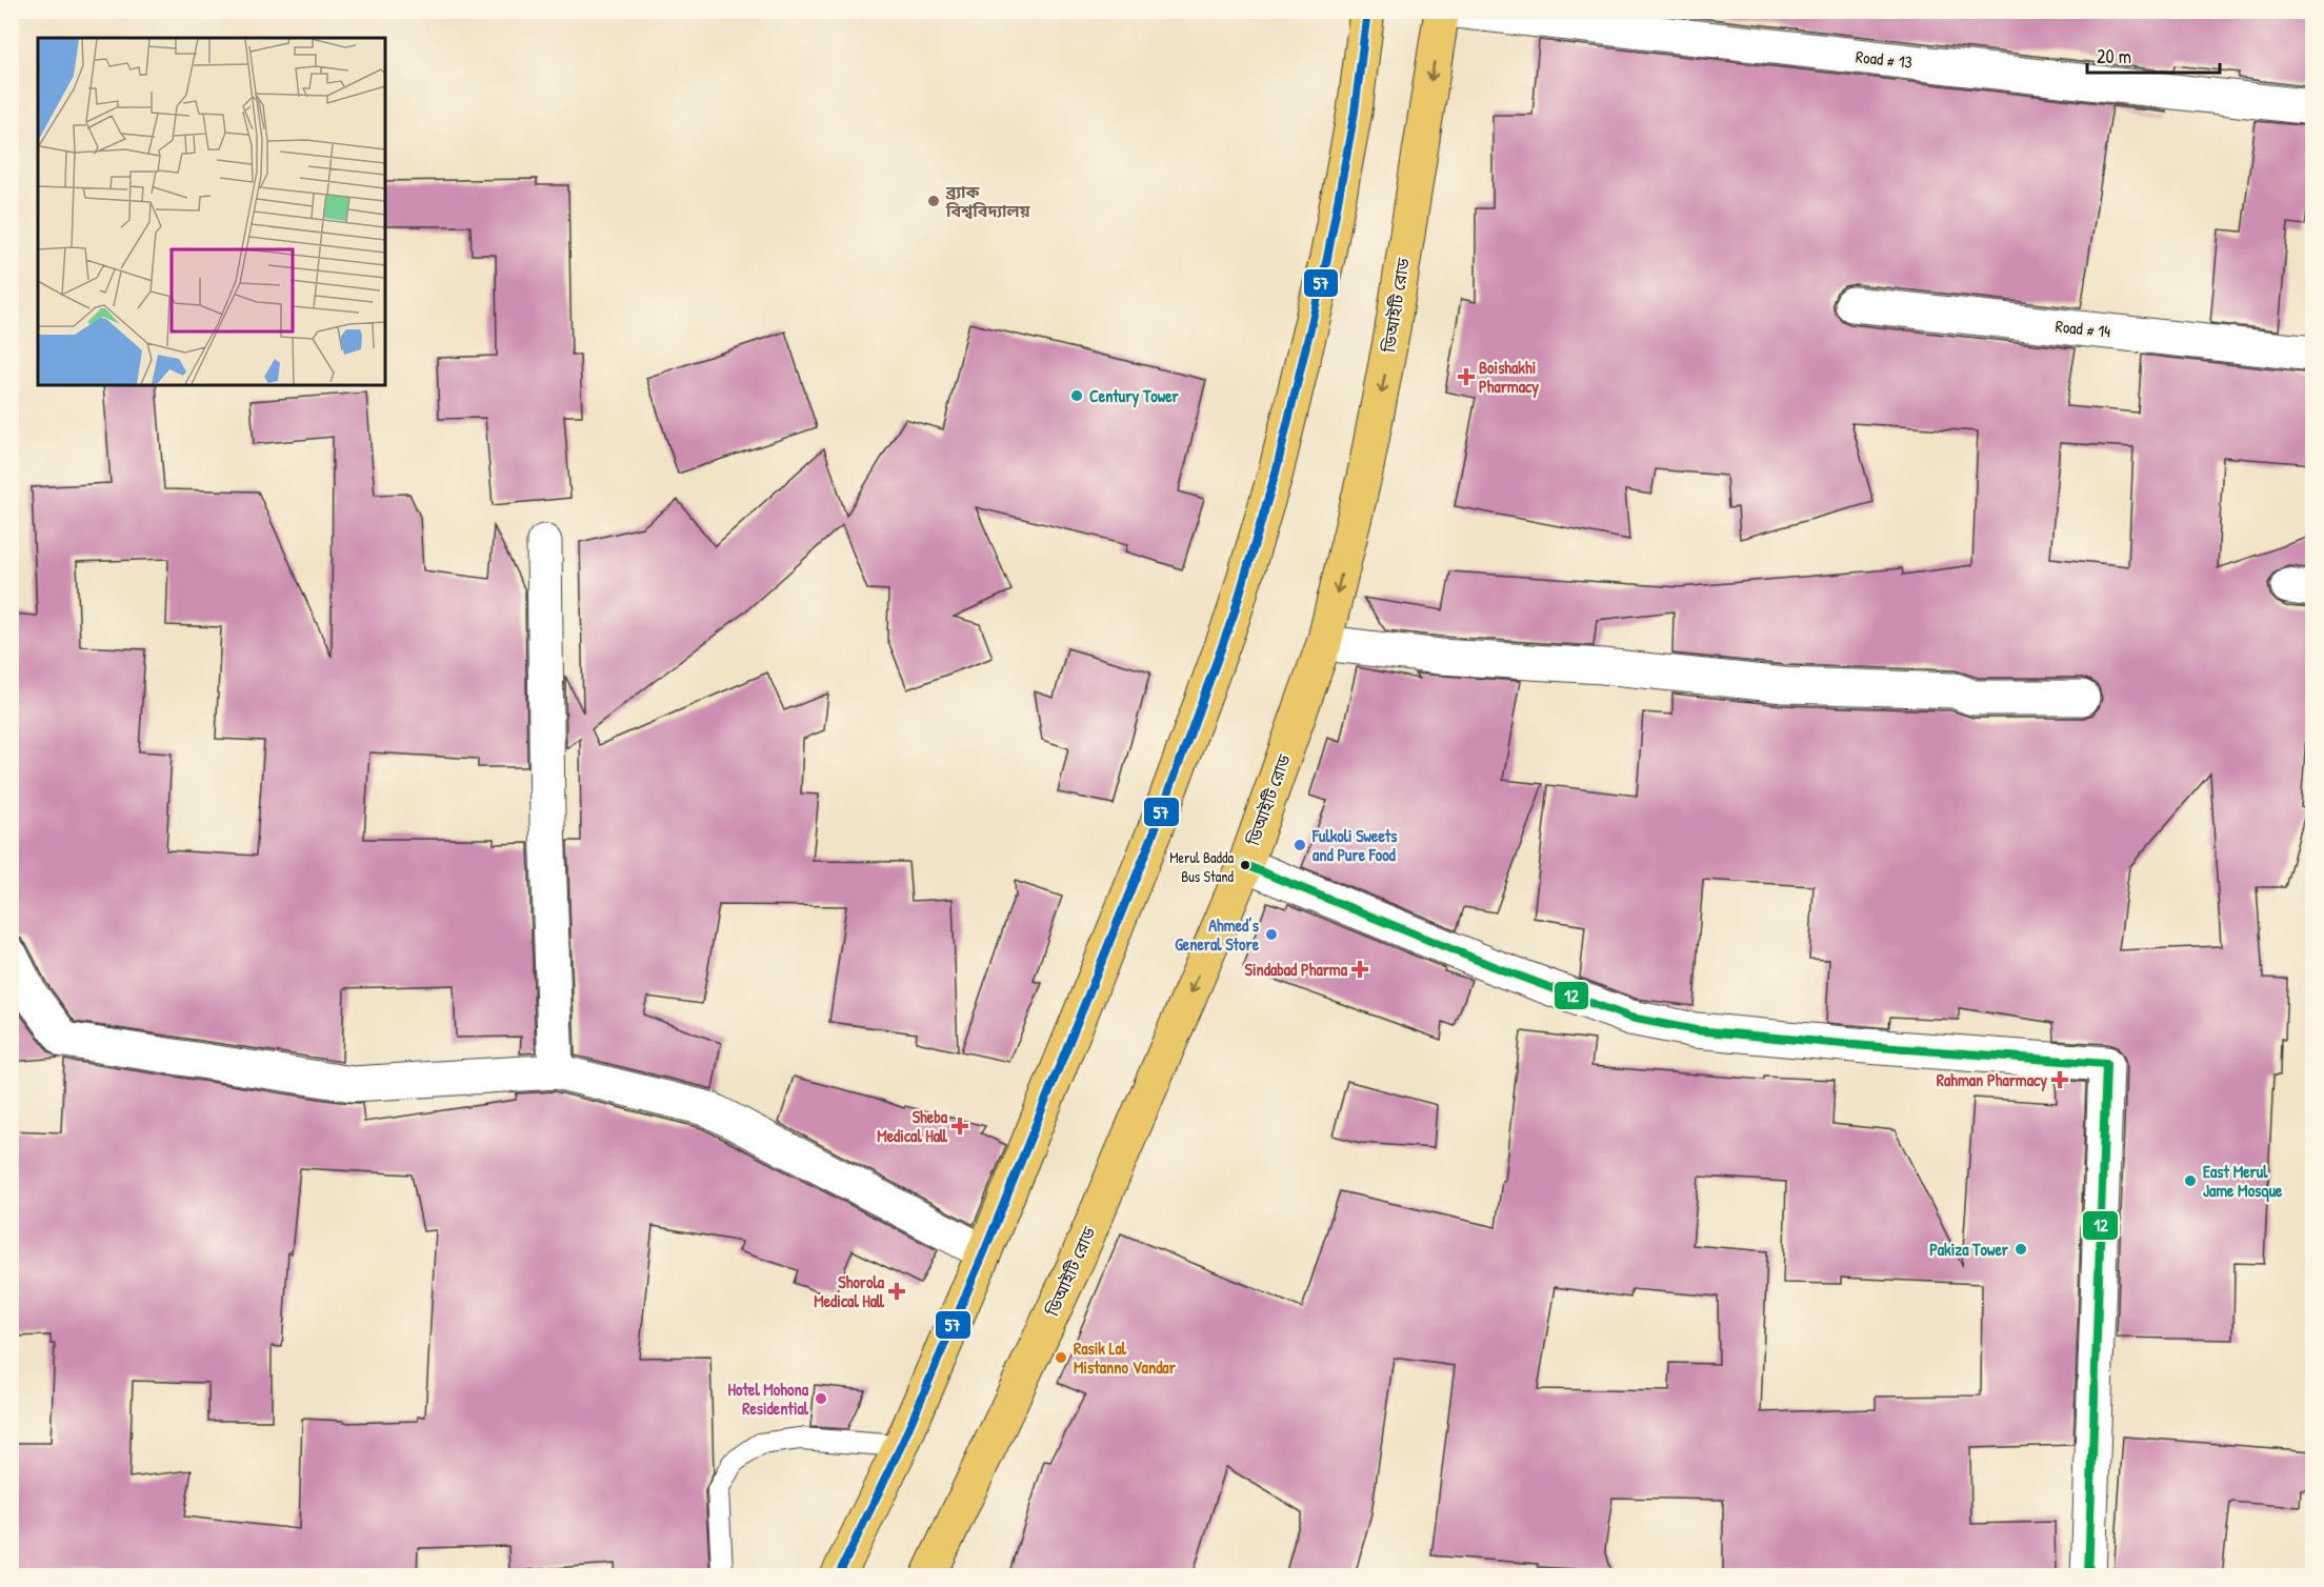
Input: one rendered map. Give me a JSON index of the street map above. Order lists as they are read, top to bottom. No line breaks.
{"streets":{"main road":["ডিআইটি রোড"],"street":["Road # 13","Road # 14"]},"places":{"other":["ব্র্যাক বিশ্ববিদ্যালয়","Century Tower","Fulkoli Sweets and Pure Food","Merul Badda Bus Stand","Ahmed’s General Store","East Merul Jame Mosque","Pakiza Tower","Rasik Lal Mistanno Vandar","Hotel Mohona Residential"],"health":["Boishakhi Pharmacy","Sindabad Pharma","Rahman Pharmacy","Sheba Medical Hall","Shorola Medical Hall"]},"lines":["transit line 57","transit line 12"],"scale_bar":"20 m"}
